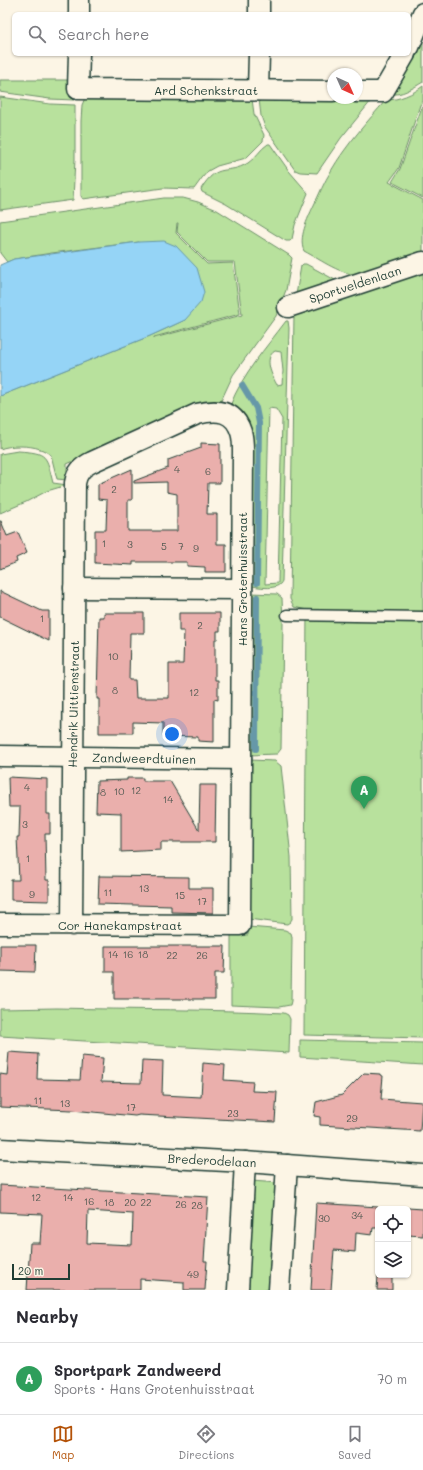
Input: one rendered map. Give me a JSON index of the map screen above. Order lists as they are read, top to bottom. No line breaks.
{"streets":{"street":["Ard Schenkstraat","Sportveldenlaan","Hans Grotenhuisstraat","Hendrik Uittienstraat","Zandweerdtuinen","Cor Hanekampstraat","Brederodelaan"]},"crossings":[["Hans Grotenhuisstraat","Hendrik Uittienstraat"],["Hans Grotenhuisstraat","Zandweerdtuinen"],["Hans Grotenhuisstraat","Cor Hanekampstraat"],["Hendrik Uittienstraat","Zandweerdtuinen"],["Hendrik Uittienstraat","Cor Hanekampstraat"]],"house_numbers":["4","6","2","1","3","5","7","9","1","2","10","8","12","4","12","10","8","14","3","1","13","11","9","15","17","14","16","18","22","26","11","13","17","23","29","12","14","16","18","20","22","26","28","34","30","49"],"scale_bar":"20 m","north":"bottom right","page":{"search":"Search here","pins":"A","scale":"20 m","heading":"Nearby","list":[{"mark":"A","name":"Sportpark Zandweerd","note":"Sports · Hans Grotenhuisstraat","value":"70 m"}],"nav":["Map","Directions","Saved"]}}
